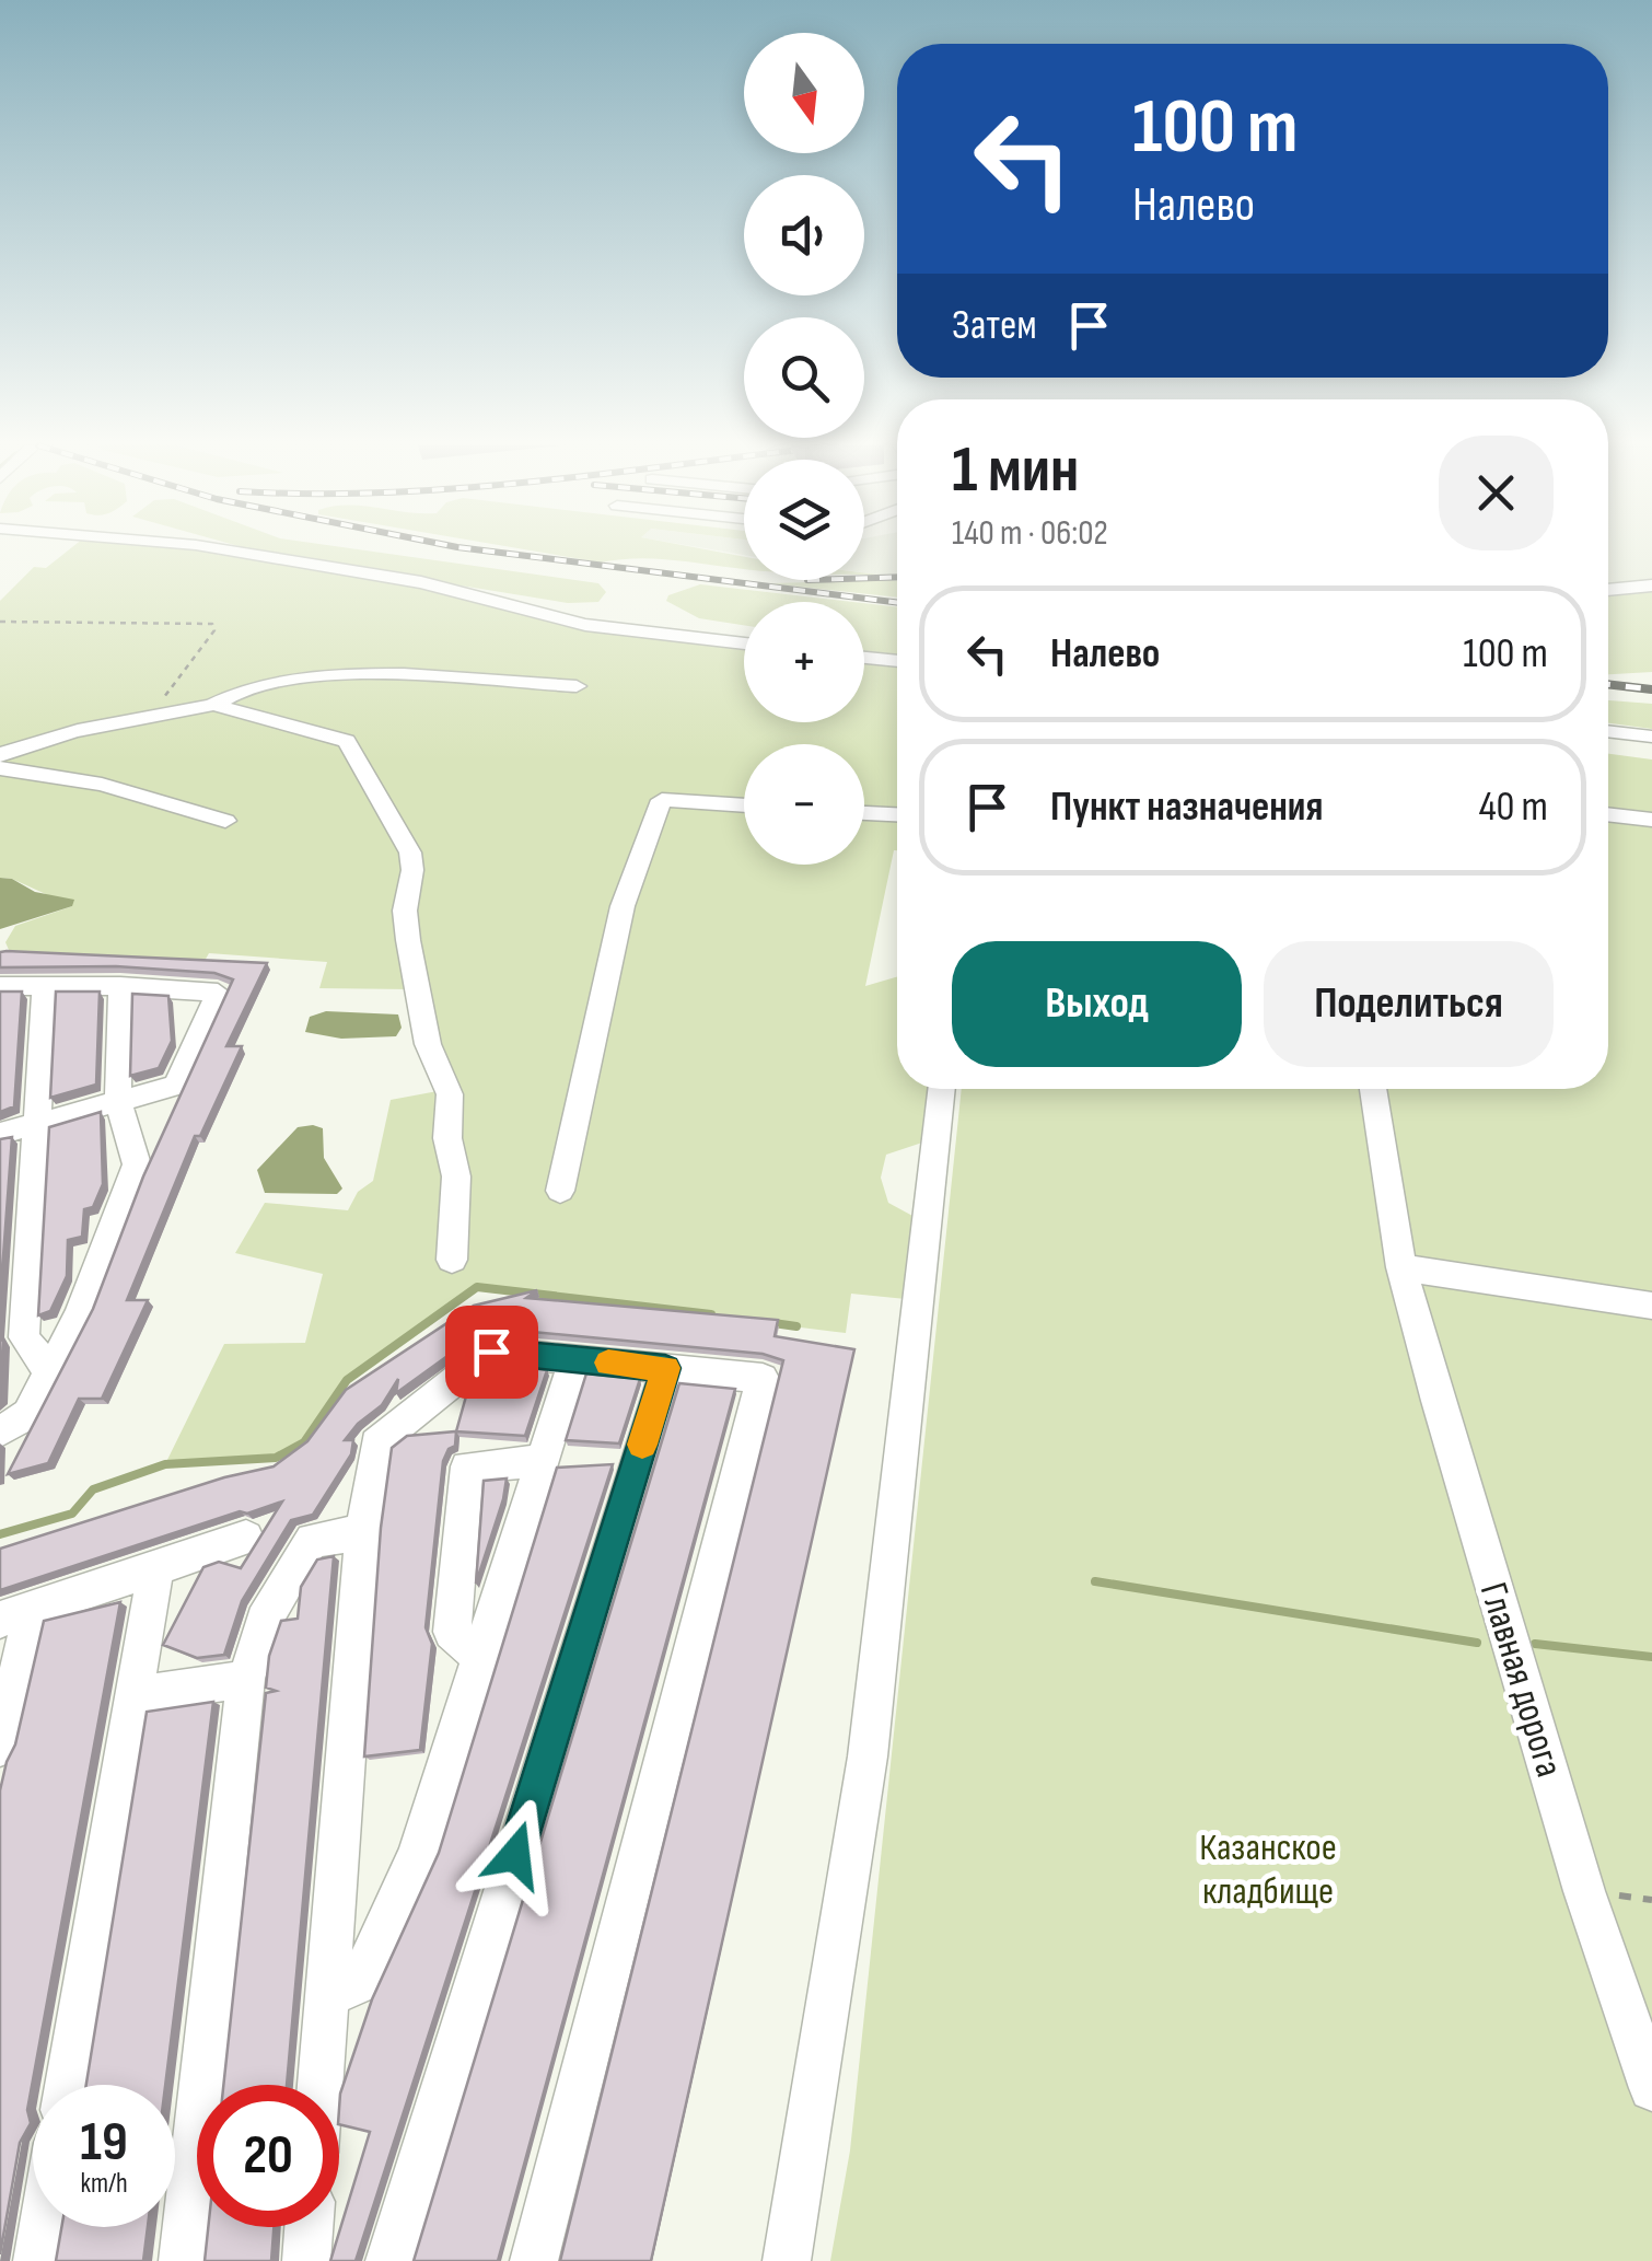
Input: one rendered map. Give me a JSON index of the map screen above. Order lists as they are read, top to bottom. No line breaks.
{"streets":{"street":["Главная дорога"]},"parks":["Казанское кладбище"],"north":"bottom","page":{"map_buttons":["+","−"],"turn":["100 m","Налево"],"then":"Затем","heading":["1 мин","140 m · 06:02"],"list":[{"name":"Налево","value":"100 m"},{"name":"Пункт назначения","value":"40 m"}],"buttons":["Выход","Поделиться"],"speed":"19 km/h","limit":"20"}}
